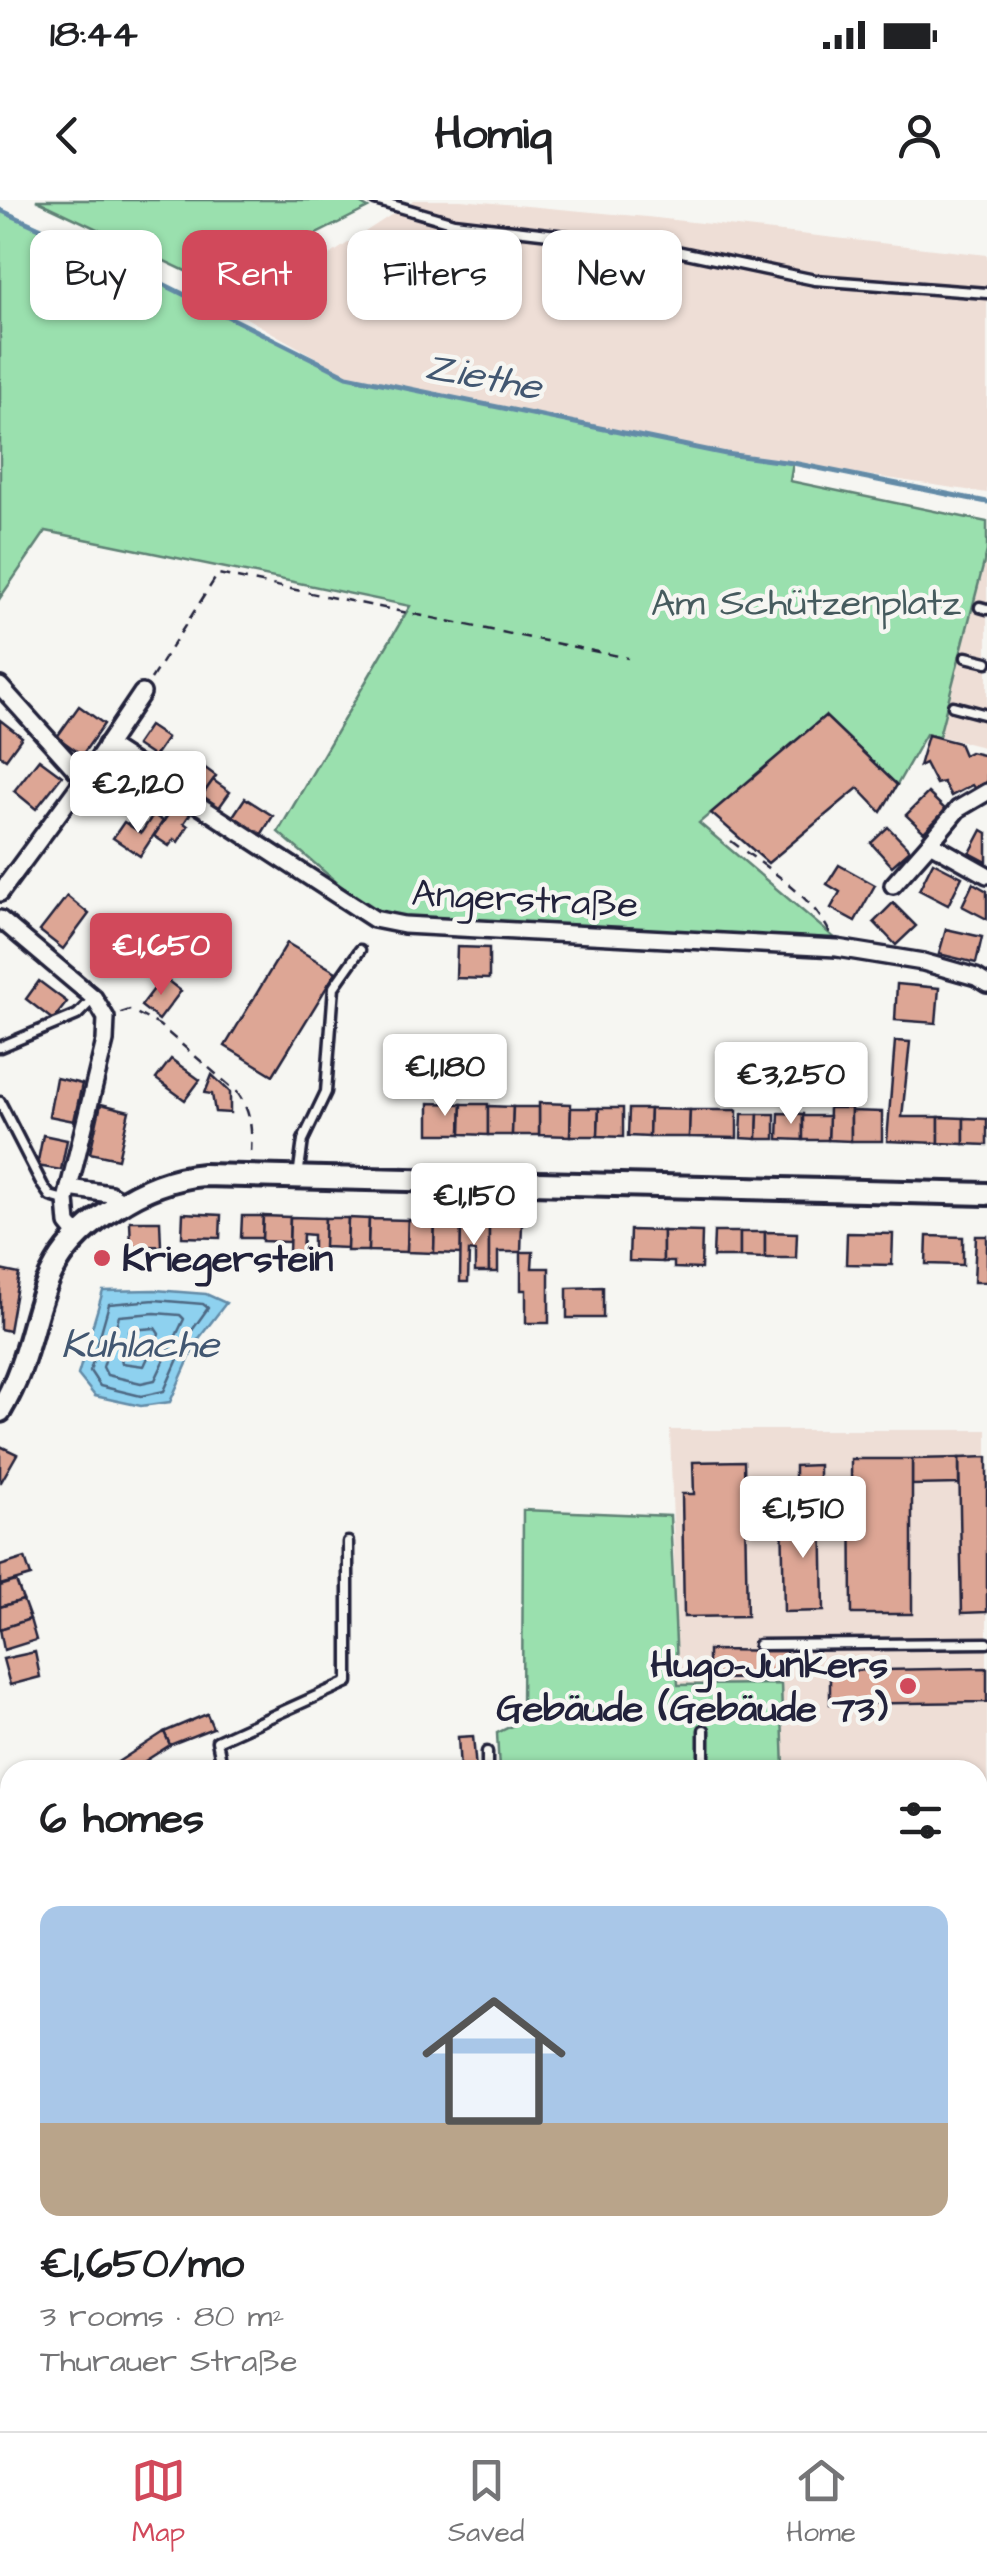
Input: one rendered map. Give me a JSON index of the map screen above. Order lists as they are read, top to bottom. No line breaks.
{"streets":{"street":["Angerstraße"]},"water":["Ziethe","Kuhlache"],"parks":["Am Schützenplatz"],"places":["Kriegerstein","Hugo-Junkers Gebäude (Gebäude 73)"],"page":{"status":"18:44","header":"Homiq","chip":["Buy","Rent","Filters","New"],"price":["€2,120","€1,650","€1,180","€3,250","€1,150","€1,510"],"heading":"6 homes","list":[{"name":"€1,650/mo","note":"3 rooms · 80 m² · Thurauer Straße"}],"tabs":["Map","Saved","Home"]}}
